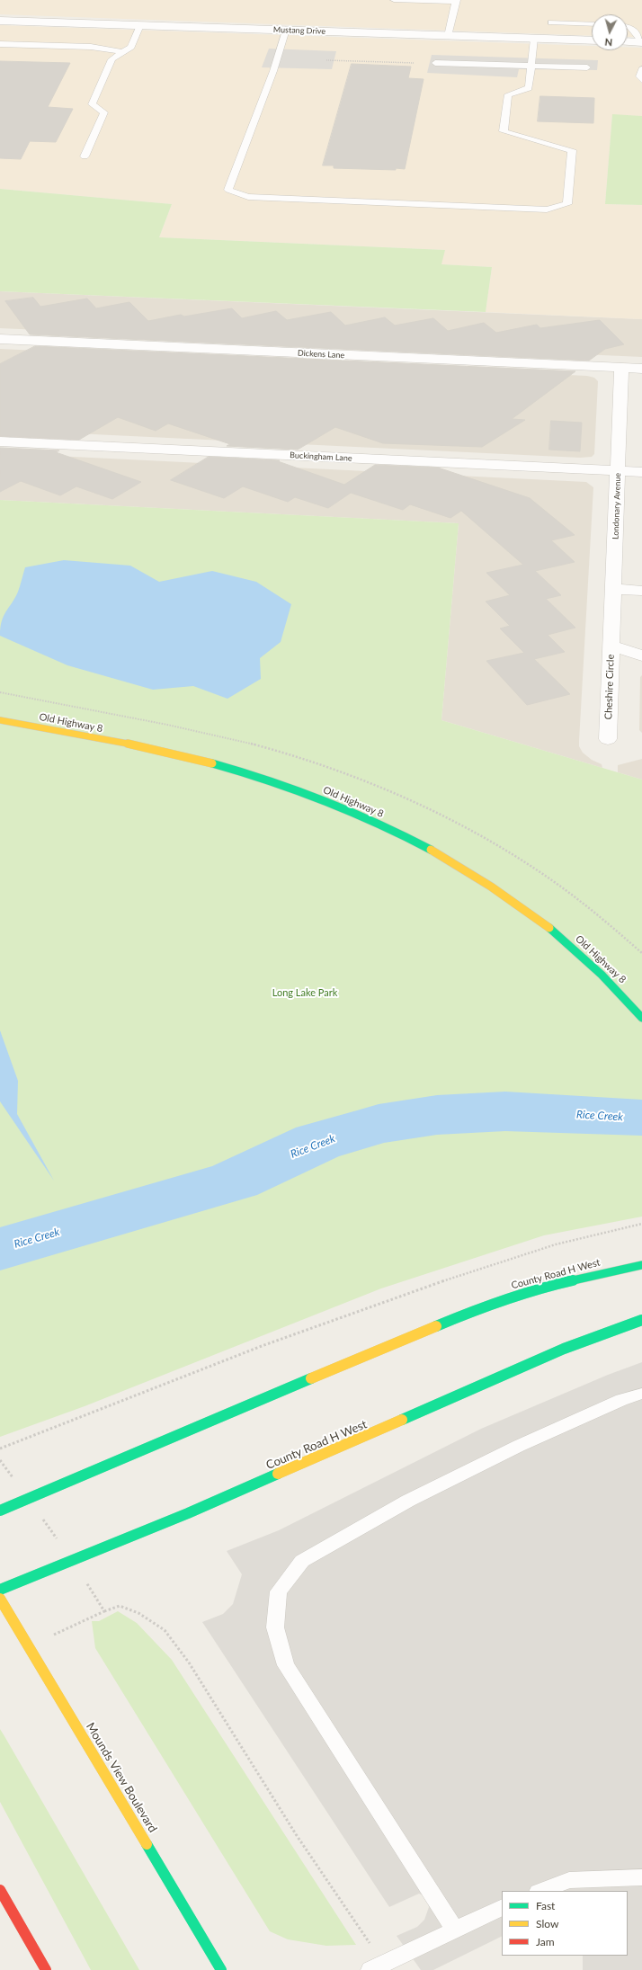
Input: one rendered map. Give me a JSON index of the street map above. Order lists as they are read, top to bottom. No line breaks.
{"streets":{"street":["Mustang Drive","Dickens Lane","Buckingham Lane","Londonary Avenue","Cheshire Circle","Old Highway 8","County Road H West","Mounds View Boulevard"]},"crossings":[["Dickens Lane","Londonary Avenue"],["Buckingham Lane","Londonary Avenue"],["Londonary Avenue","Cheshire Circle"]],"water":["Rice Creek"],"parks":["Long Lake Park"],"legend":["Fast","Slow","Jam"],"north":"bottom"}
